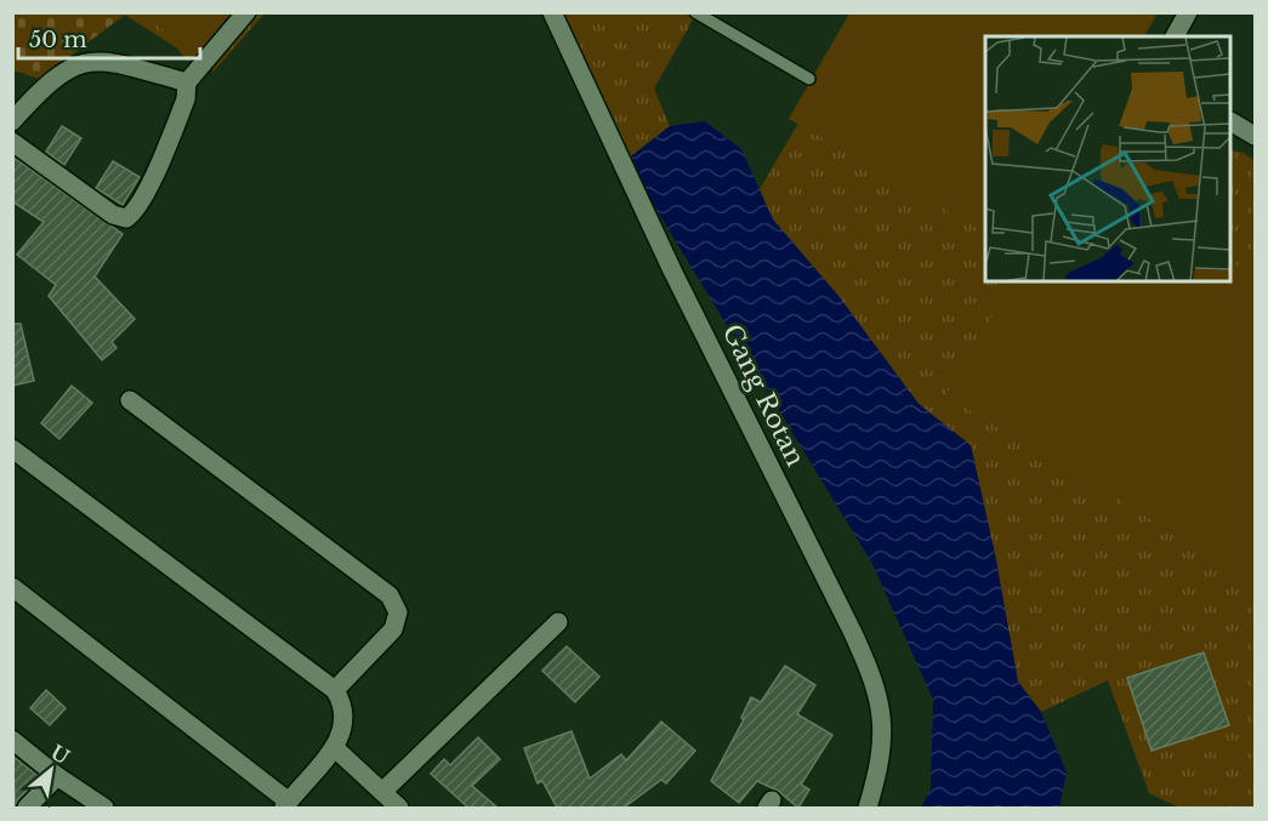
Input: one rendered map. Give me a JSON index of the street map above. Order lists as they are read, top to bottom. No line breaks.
{"streets":{"street":["Gang Rotan"]},"scale_bar":"50 m","north":"top right"}
